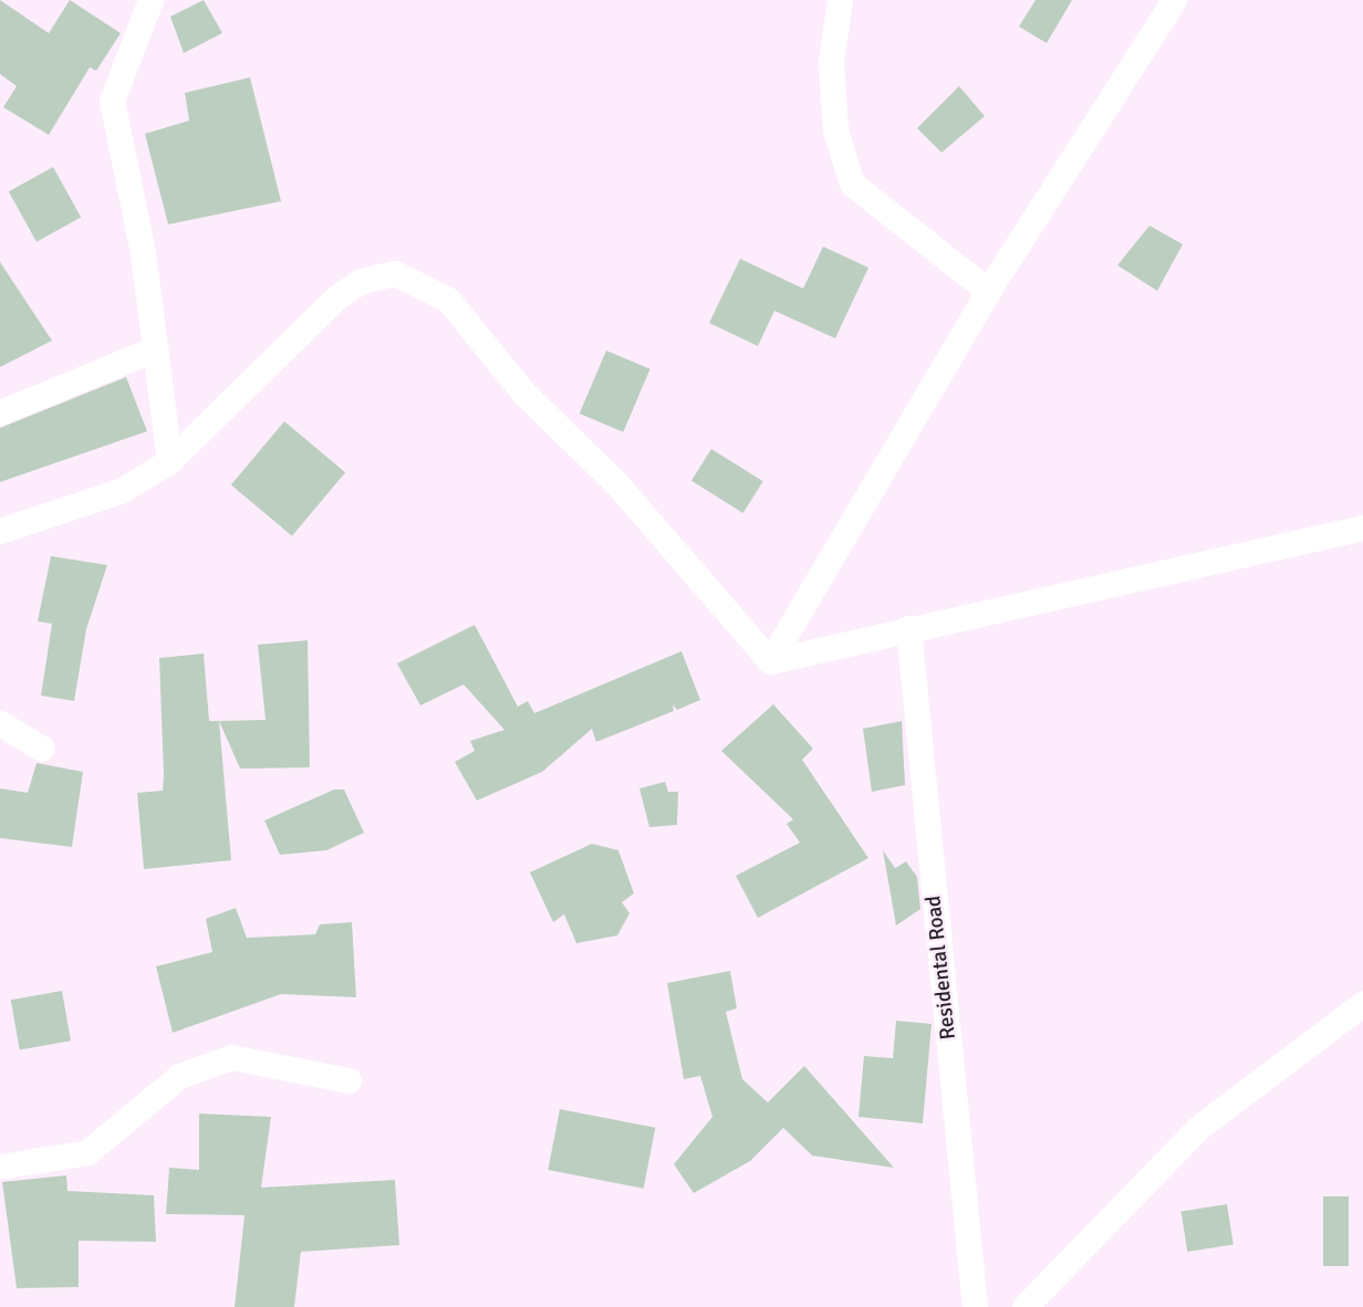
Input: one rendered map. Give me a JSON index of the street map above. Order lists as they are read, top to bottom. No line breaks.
{"streets":{"street":["Residental Road"]}}
